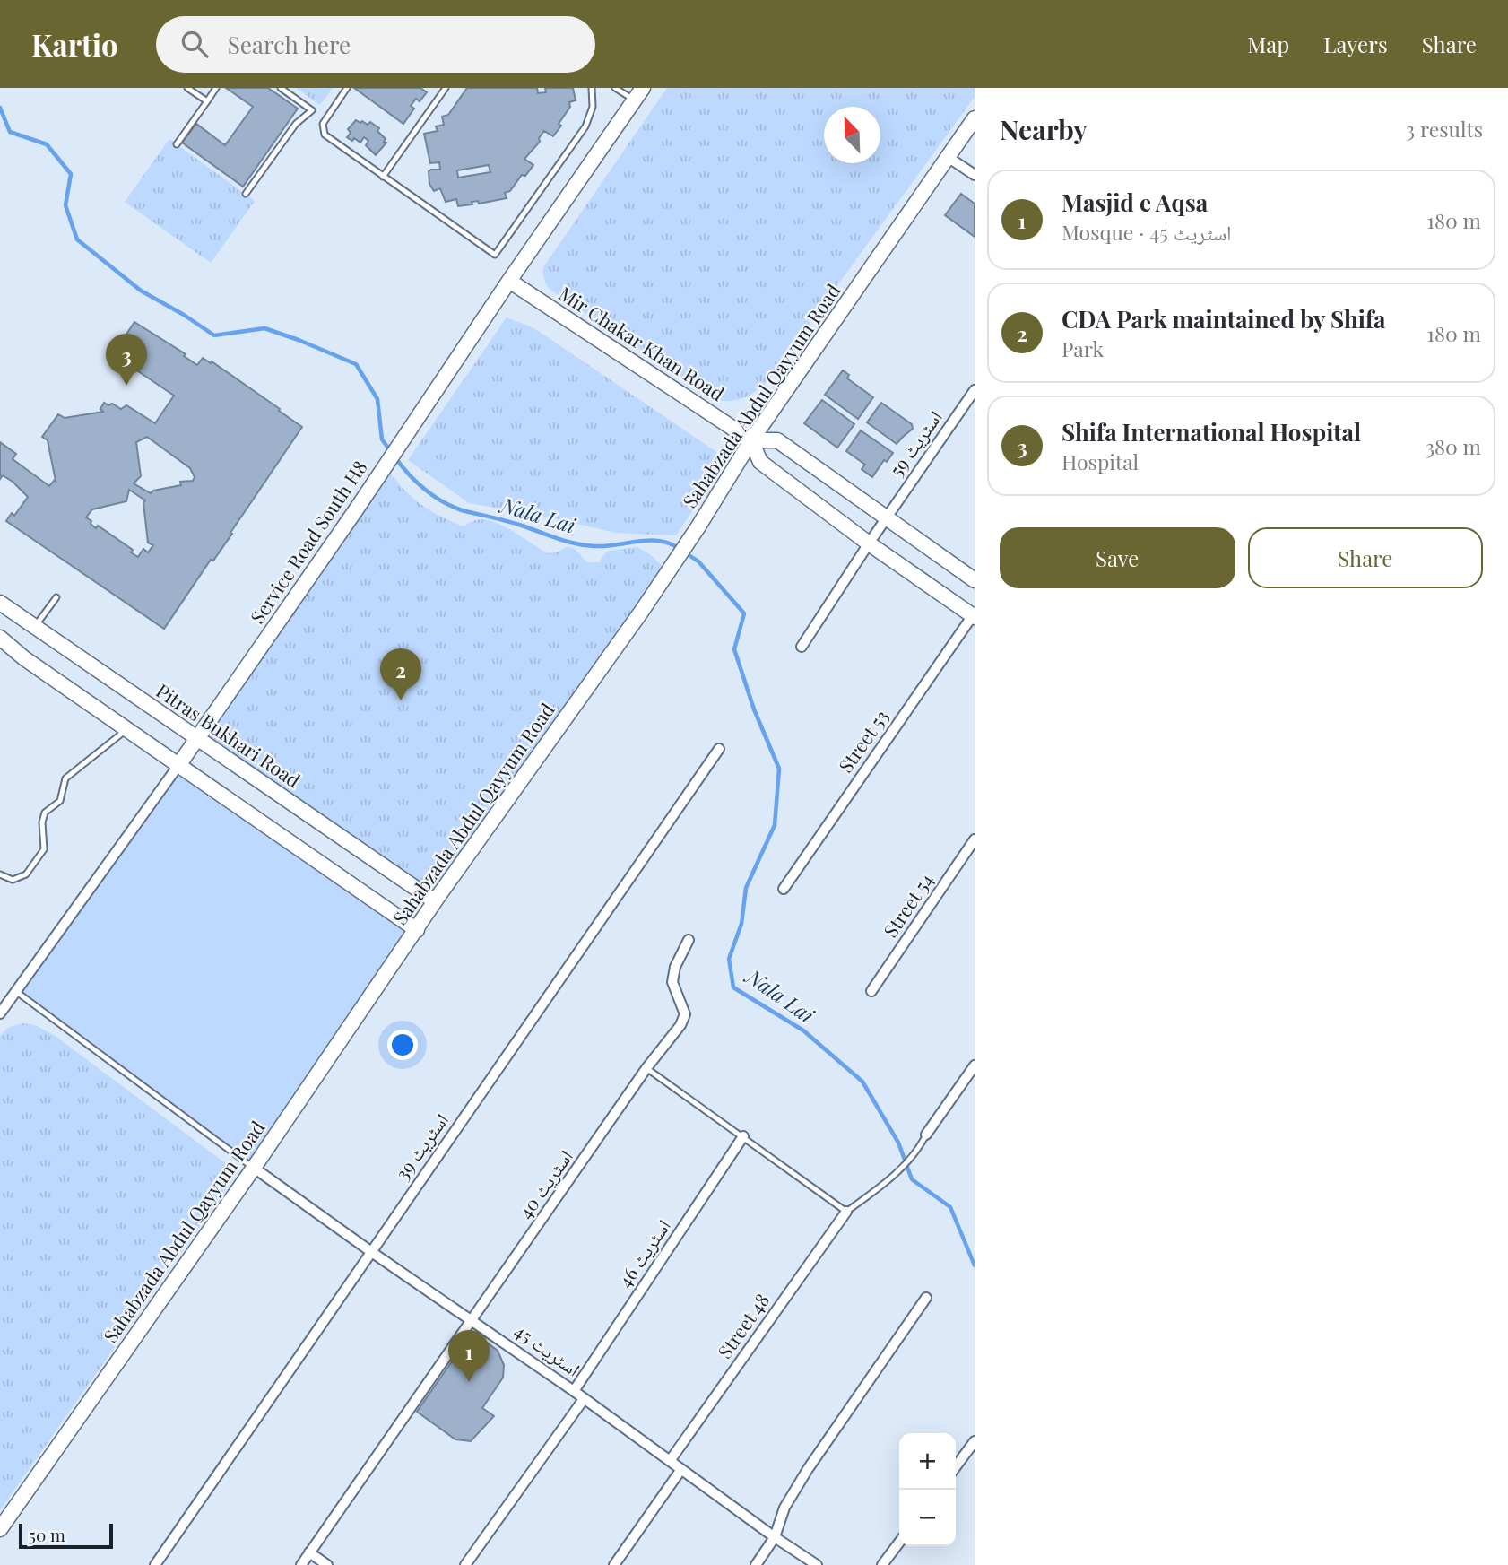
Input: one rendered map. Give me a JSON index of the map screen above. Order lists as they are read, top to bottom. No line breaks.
{"streets":{"street":["Mir Chakar Khan Road","Sahabzada Abdul Qayyum Road","اسٹریٹ 59","Service Road South H8","Pitras Bukhari Road","Street 53","Street 54","اسٹریٹ 39","اسٹریٹ 40","اسٹریٹ 46","Street 48","اسٹریٹ 45"]},"crossings":[["Mir Chakar Khan Road","Sahabzada Abdul Qayyum Road"],["Mir Chakar Khan Road","اسٹریٹ 59"],["Mir Chakar Khan Road","Service Road South H8"],["Mir Chakar Khan Road","Street 53"],["Sahabzada Abdul Qayyum Road","Pitras Bukhari Road"],["Sahabzada Abdul Qayyum Road","اسٹریٹ 45"],["Service Road South H8","Pitras Bukhari Road"],["اسٹریٹ 39","اسٹریٹ 45"],["اسٹریٹ 40","اسٹریٹ 45"],["اسٹریٹ 46","اسٹریٹ 45"],["Street 48","اسٹریٹ 45"]],"water":["Nala Lai"],"scale_bar":"50 m","north":"top left","page":{"header":"Kartio","search":"Search here","nav":["Map","Layers","Share"],"heading":["Nearby","3 results"],"list":[{"mark":"1","name":"Masjid e Aqsa","note":"Mosque · اسٹریٹ 45","value":"180 m"},{"mark":"2","name":"CDA Park maintained by Shifa","note":"Park","value":"180 m"},{"mark":"3","name":"Shifa International Hospital","note":"Hospital","value":"380 m"}],"pins":["3","2","1"],"buttons":["Save","Share"],"map_buttons":["+","−"],"scale":"50 m"}}
